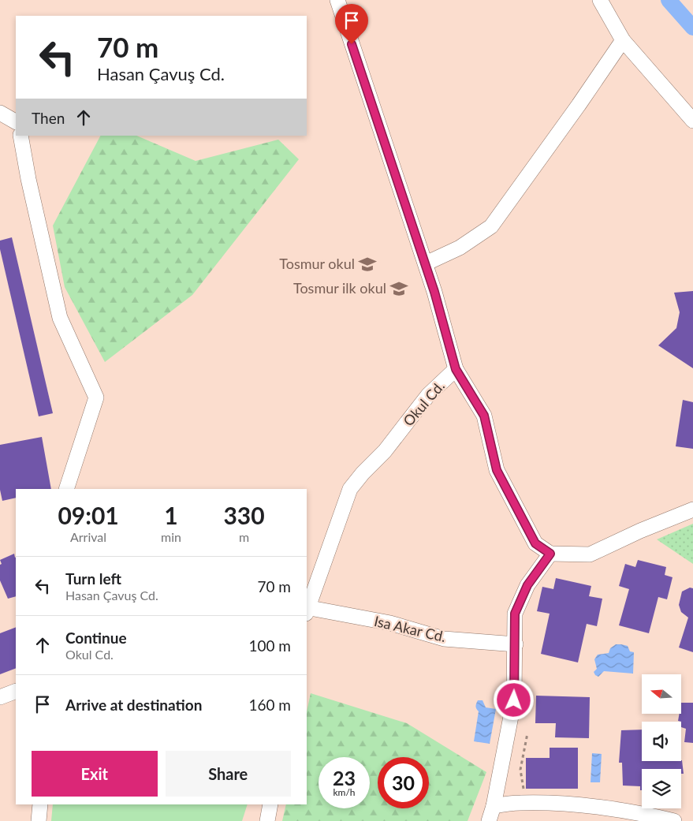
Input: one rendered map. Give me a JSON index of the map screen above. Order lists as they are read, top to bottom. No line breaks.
{"streets":{"street":["Okul Cd.","Isa Akar Cd."]},"places":{"school or university":["Tosmur okul","Tosmur ilk okul"]},"north":"left","page":{"turn":["70 m","Hasan Çavuş Cd."],"then":"Then","eta":["09:01","Arrival","1","min","330","m"],"list":[{"name":"Turn left","note":"Hasan Çavuş Cd.","value":"70 m"},{"name":"Continue","note":"Okul Cd.","value":"100 m"},{"name":"Arrive at destination","value":"160 m"}],"buttons":["Exit","Share"],"speed":"23 km/h","limit":"30"}}
